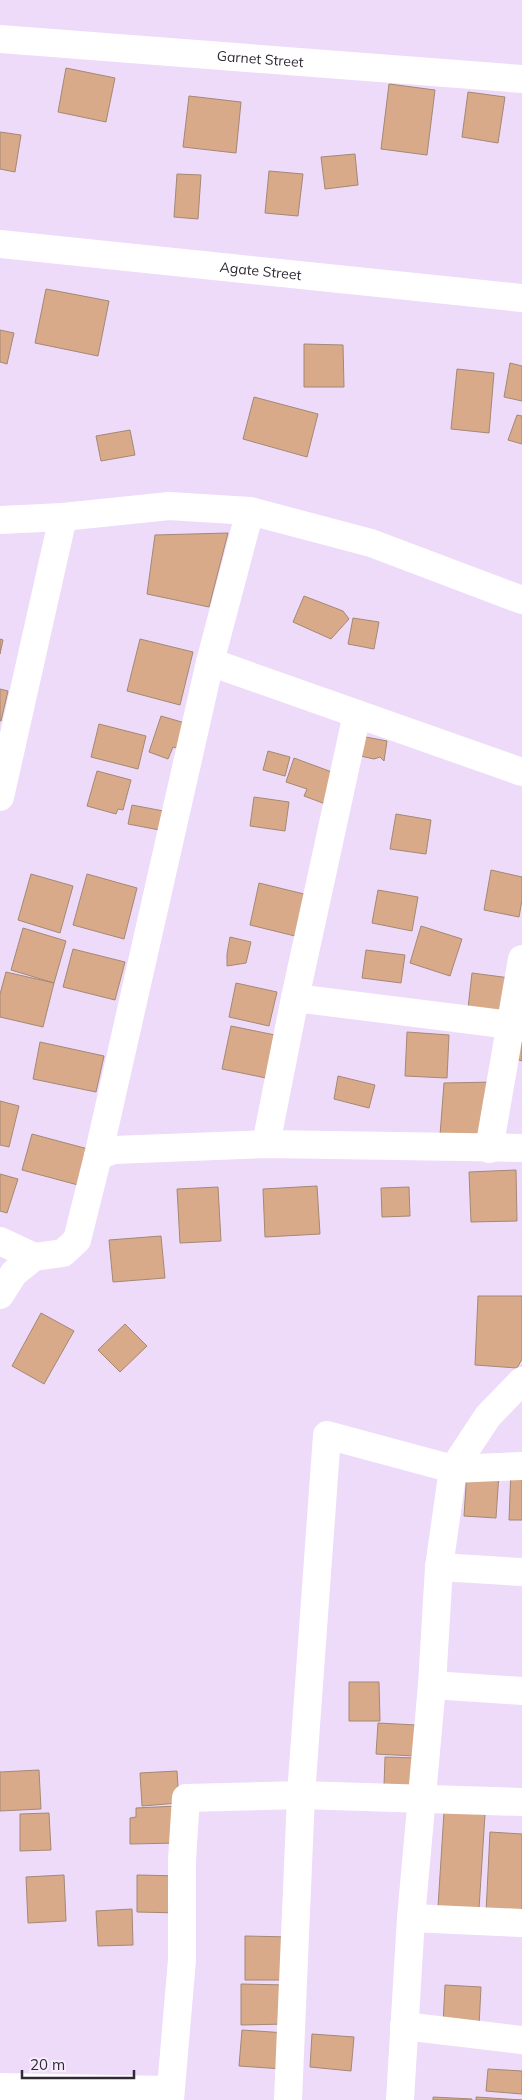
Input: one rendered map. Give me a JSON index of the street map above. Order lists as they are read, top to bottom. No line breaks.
{"streets":{"street":["Garnet Street","Agate Street"]},"scale_bar":"20 m"}
